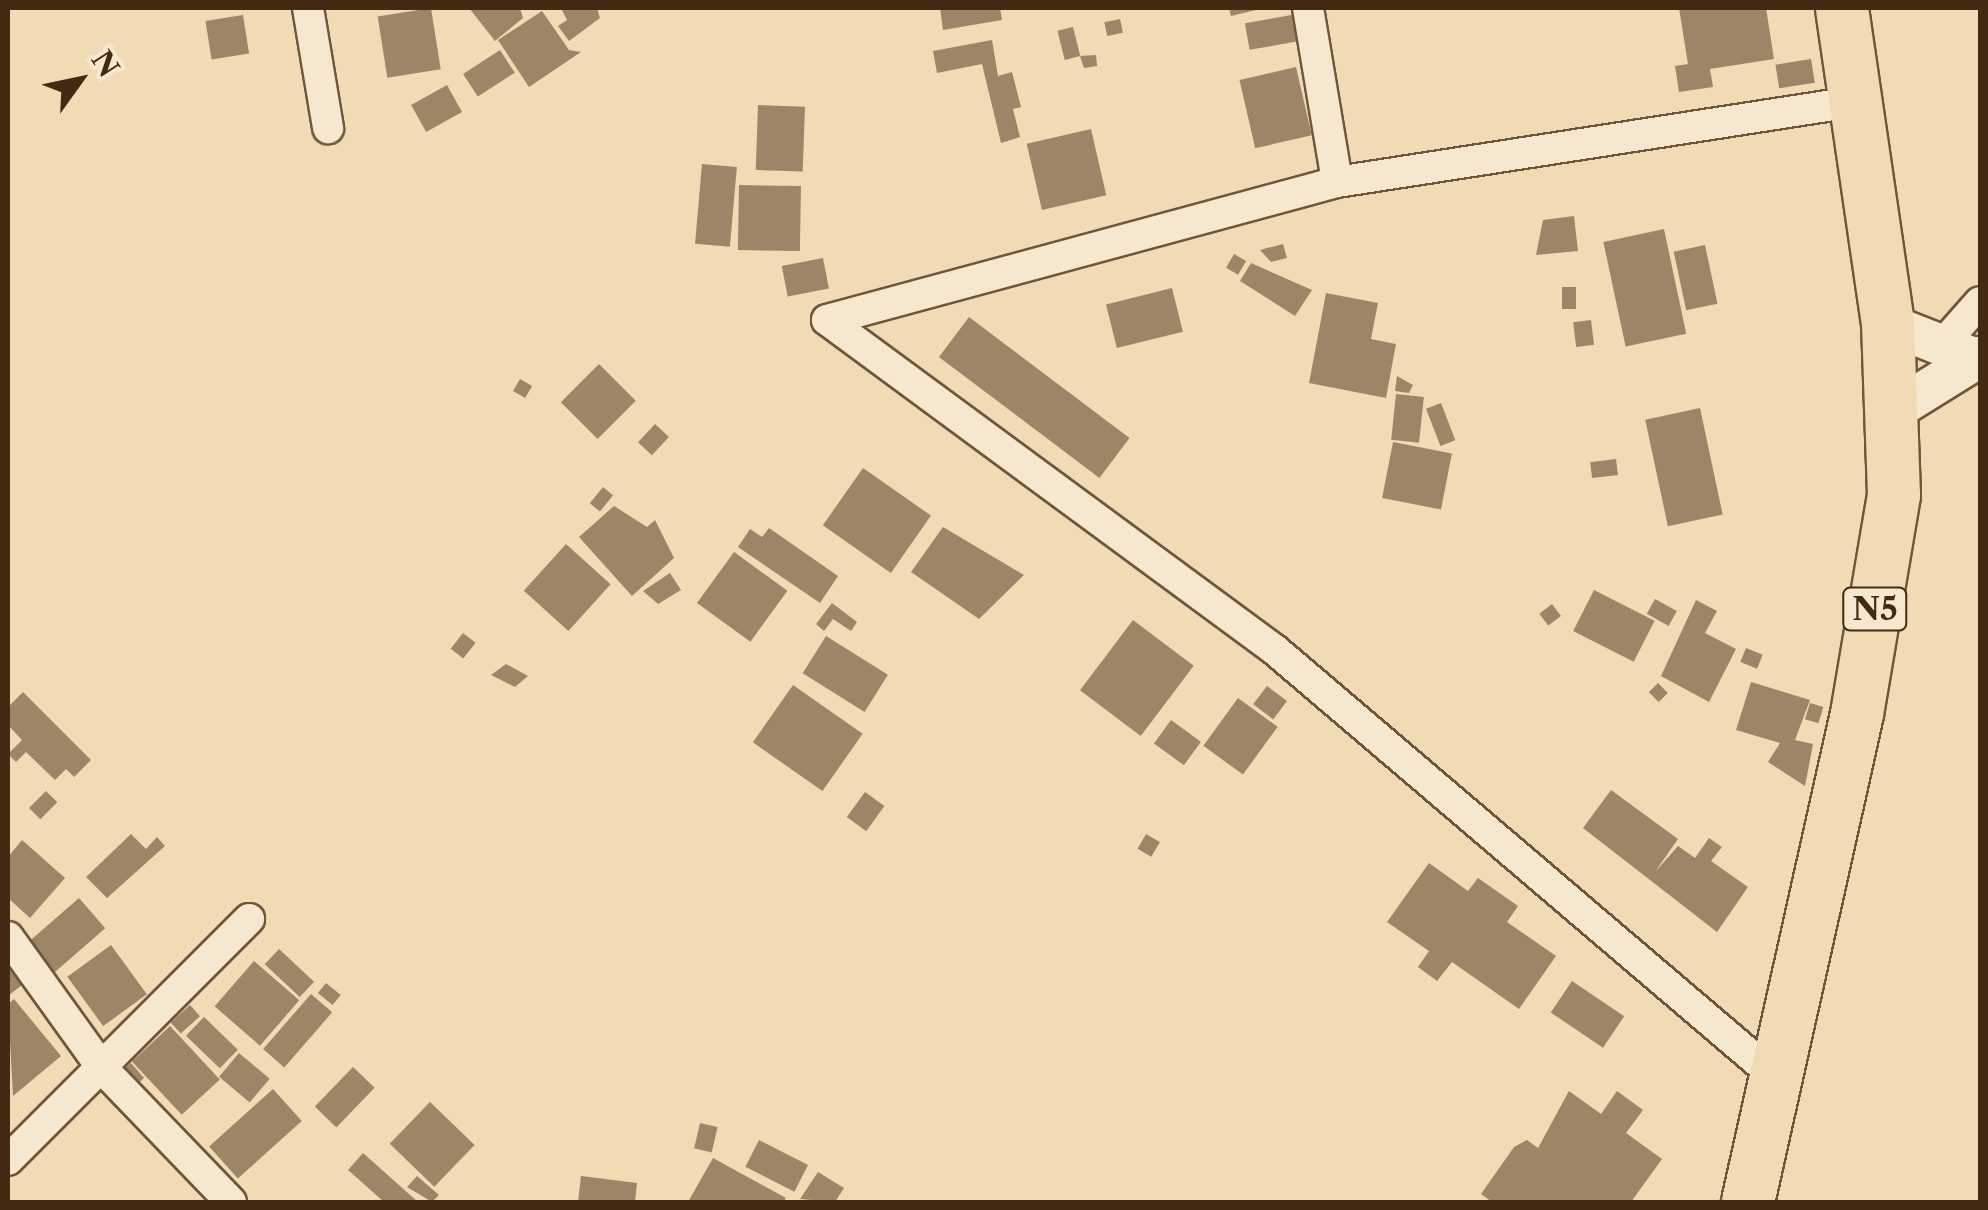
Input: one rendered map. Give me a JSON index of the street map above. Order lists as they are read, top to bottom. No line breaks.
{"streets":{"highway":["N5"]},"north":"top right"}
